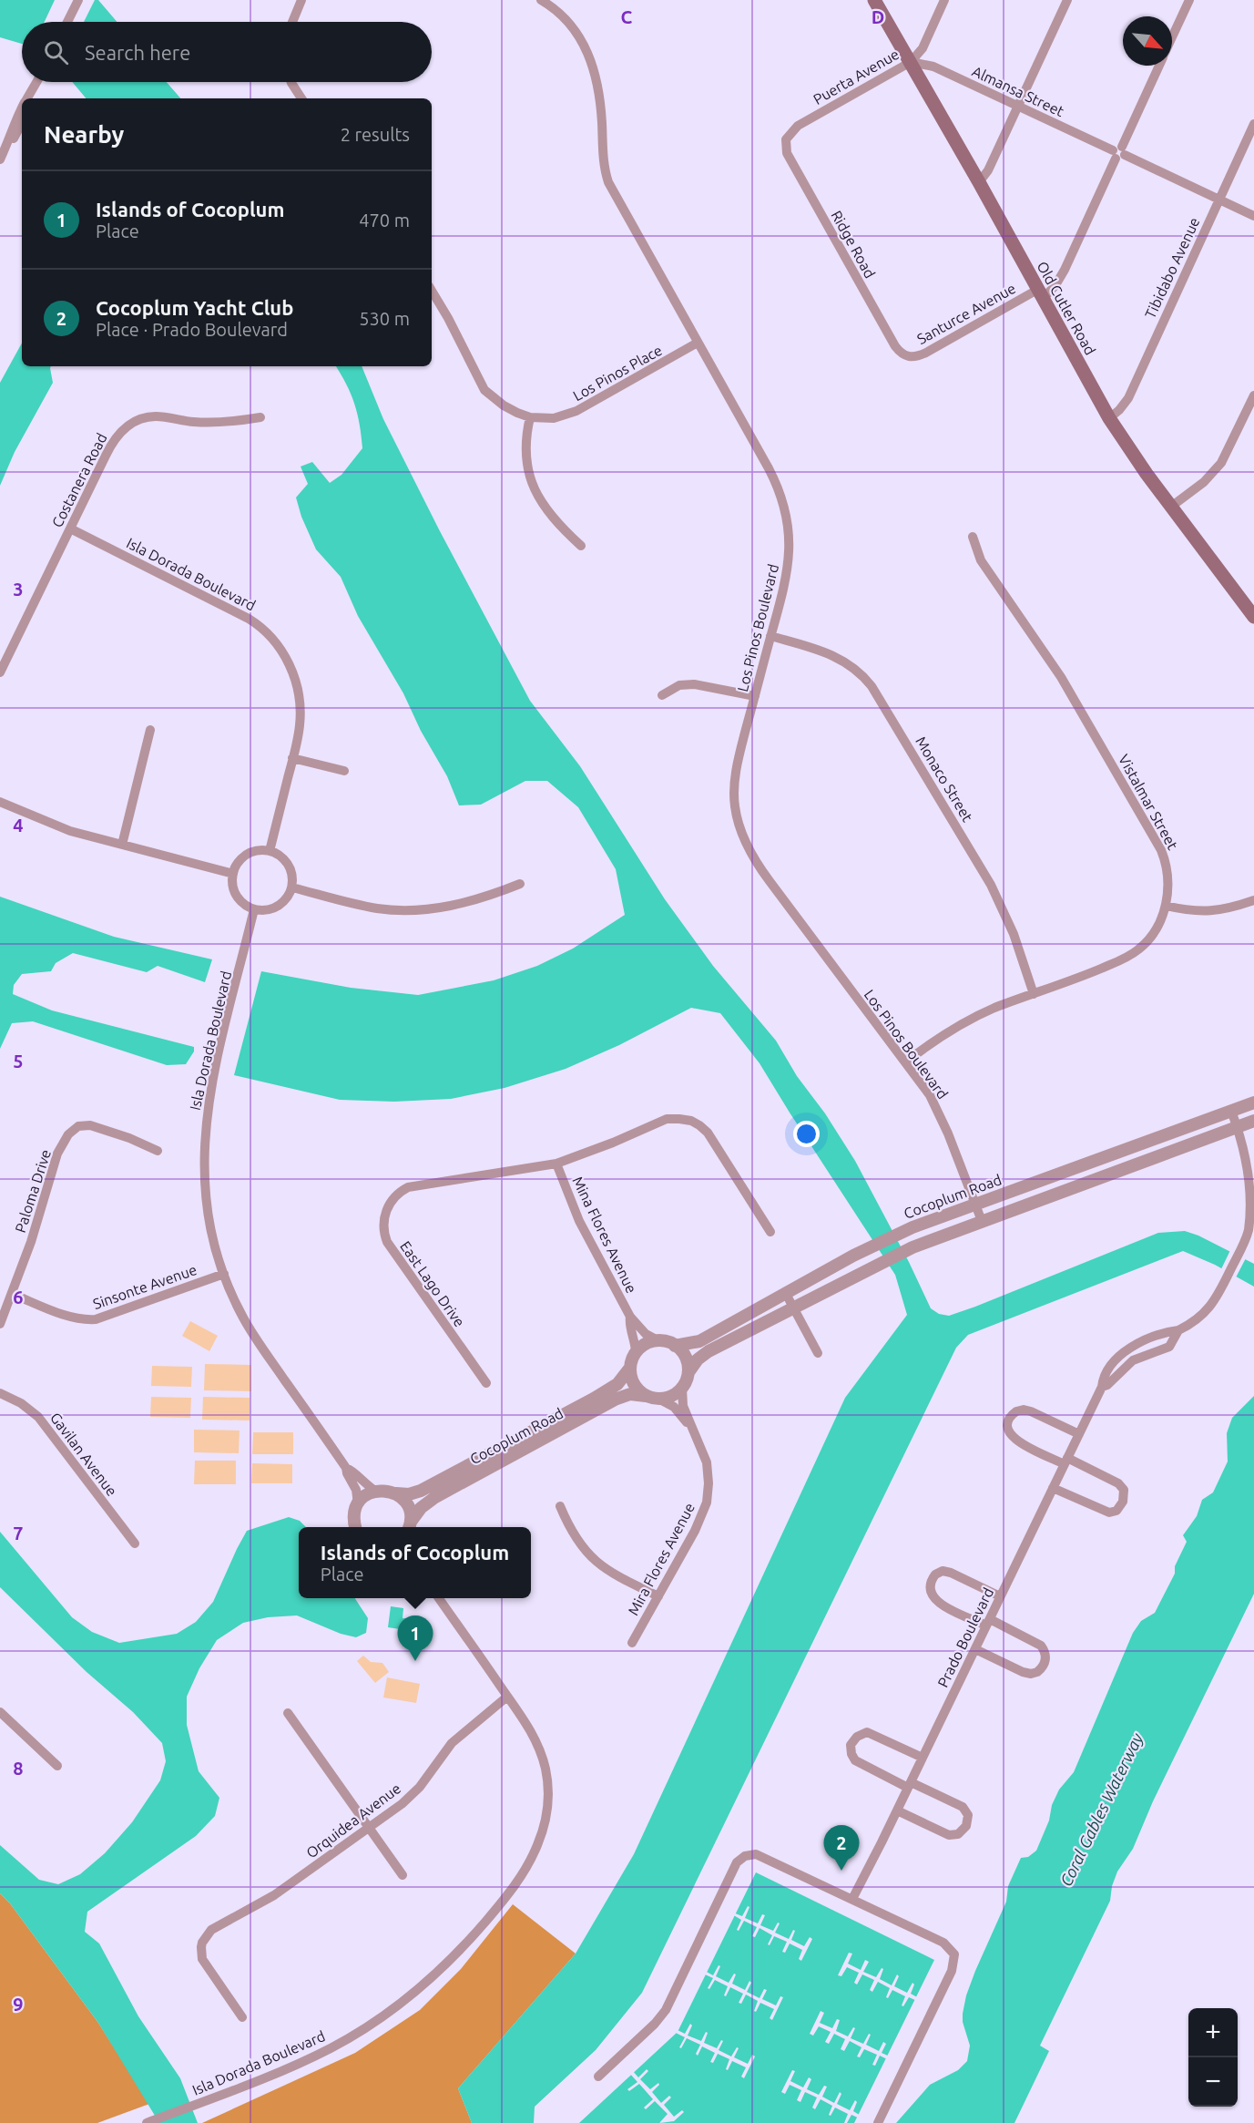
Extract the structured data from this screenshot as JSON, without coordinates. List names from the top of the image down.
{
  "streets": {
    "main road": ["Old Cutler Road"],
    "street": [
      "Puerta Avenue",
      "Almansa Street",
      "Ridge Road",
      "Tibidabo Avenue",
      "Santurce Avenue",
      "Los Pinos Place",
      "Costanera Road",
      "Isla Dorada Boulevard",
      "Los Pinos Boulevard",
      "Monaco Street",
      "Vistalmar Street",
      "Paloma Drive",
      "Cocoplum Road",
      "Mina Flores Avenue",
      "East Lago Drive",
      "Sinsonte Avenue",
      "Gavilan Avenue",
      "Mira Flores Avenue",
      "Prado Boulevard",
      "Orquidea Avenue"
    ]
  },
  "crossings": [
    ["Puerta Avenue", "Almansa Street"],
    ["Puerta Avenue", "Ridge Road"],
    ["Puerta Avenue", "Old Cutler Road"],
    ["Almansa Street", "Tibidabo Avenue"],
    ["Almansa Street", "Old Cutler Road"],
    ["Almansa Street", "Santurce Avenue"],
    ["Ridge Road", "Santurce Avenue"],
    ["Tibidabo Avenue", "Old Cutler Road"],
    ["Old Cutler Road", "Santurce Avenue"],
    ["Los Pinos Place", "Los Pinos Boulevard"],
    ["Costanera Road", "Isla Dorada Boulevard"],
    ["Isla Dorada Boulevard", "Cocoplum Road"],
    ["Isla Dorada Boulevard", "Sinsonte Avenue"],
    ["Isla Dorada Boulevard", "Orquidea Avenue"],
    ["Los Pinos Boulevard", "Monaco Street"],
    ["Los Pinos Boulevard", "Vistalmar Street"],
    ["Los Pinos Boulevard", "Cocoplum Road"],
    ["Monaco Street", "Vistalmar Street"],
    ["Paloma Drive", "Sinsonte Avenue"],
    ["Cocoplum Road", "Prado Boulevard"],
    ["Mina Flores Avenue", "East Lago Drive"]
  ],
  "water": ["Coral Gables Waterway"],
  "north": "bottom right",
  "page": {
    "search": "Search here",
    "heading": ["Nearby", "2 results"],
    "list": [
      {
        "mark": "1",
        "name": "Islands of Cocoplum",
        "note": "Place",
        "value": "470 m"
      },
      {
        "mark": "2",
        "name": "Cocoplum Yacht Club",
        "note": "Place · Prado Boulevard",
        "value": "530 m"
      }
    ],
    "popup": ["Islands of Cocoplum", "Place"],
    "pins": ["1", "2"],
    "map_buttons": ["+", "−"]
  },
  "grid": {
    "columns": ["C", "D"],
    "rows": [
      "3",
      "4",
      "5",
      "6",
      "7",
      "8",
      "9"
    ]
  }
}
